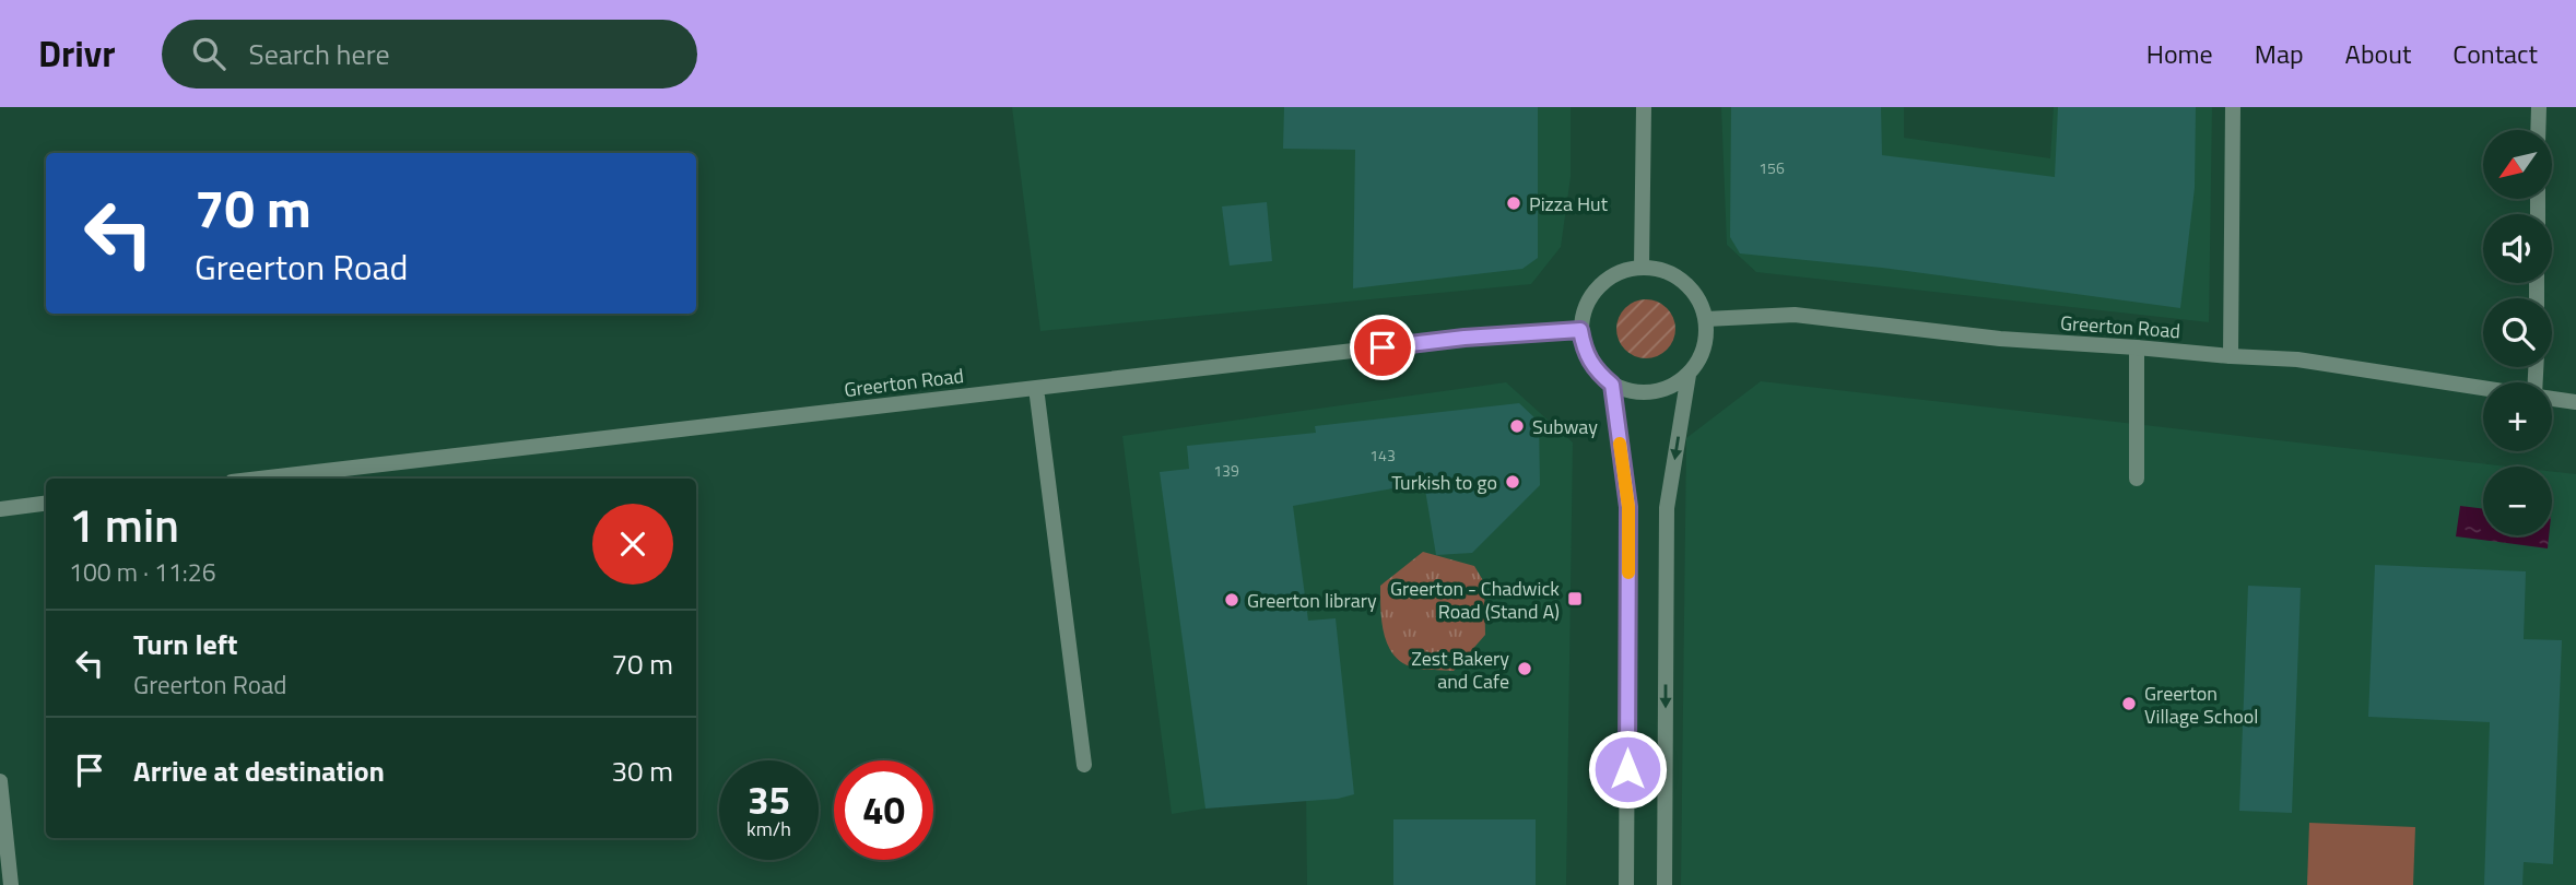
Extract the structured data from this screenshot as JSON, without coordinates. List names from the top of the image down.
{
  "streets": {
    "street": ["Greerton Road"]
  },
  "places": {
    "other": [
      "Pizza Hut",
      "Subway",
      "Turkish to go",
      "Greerton library",
      "Zest Bakery and Cafe",
      "Greerton Village School"
    ],
    "transit": ["Greerton - Chadwick Road (Stand A)"]
  },
  "house_numbers": ["156", "143", "139"],
  "north": "bottom left",
  "page": {
    "header": "Drivr",
    "search": "Search here",
    "nav": [
      "Home",
      "Map",
      "About",
      "Contact"
    ],
    "map_buttons": ["+", "−"],
    "turn": ["70 m", "Greerton Road"],
    "heading": ["1 min", "100 m · 11:26"],
    "list": [
      {
        "name": "Turn left",
        "note": "Greerton Road",
        "value": "70 m"
      },
      {
        "name": "Arrive at destination",
        "value": "30 m"
      }
    ],
    "speed": "35 km/h",
    "limit": "40"
  }
}
